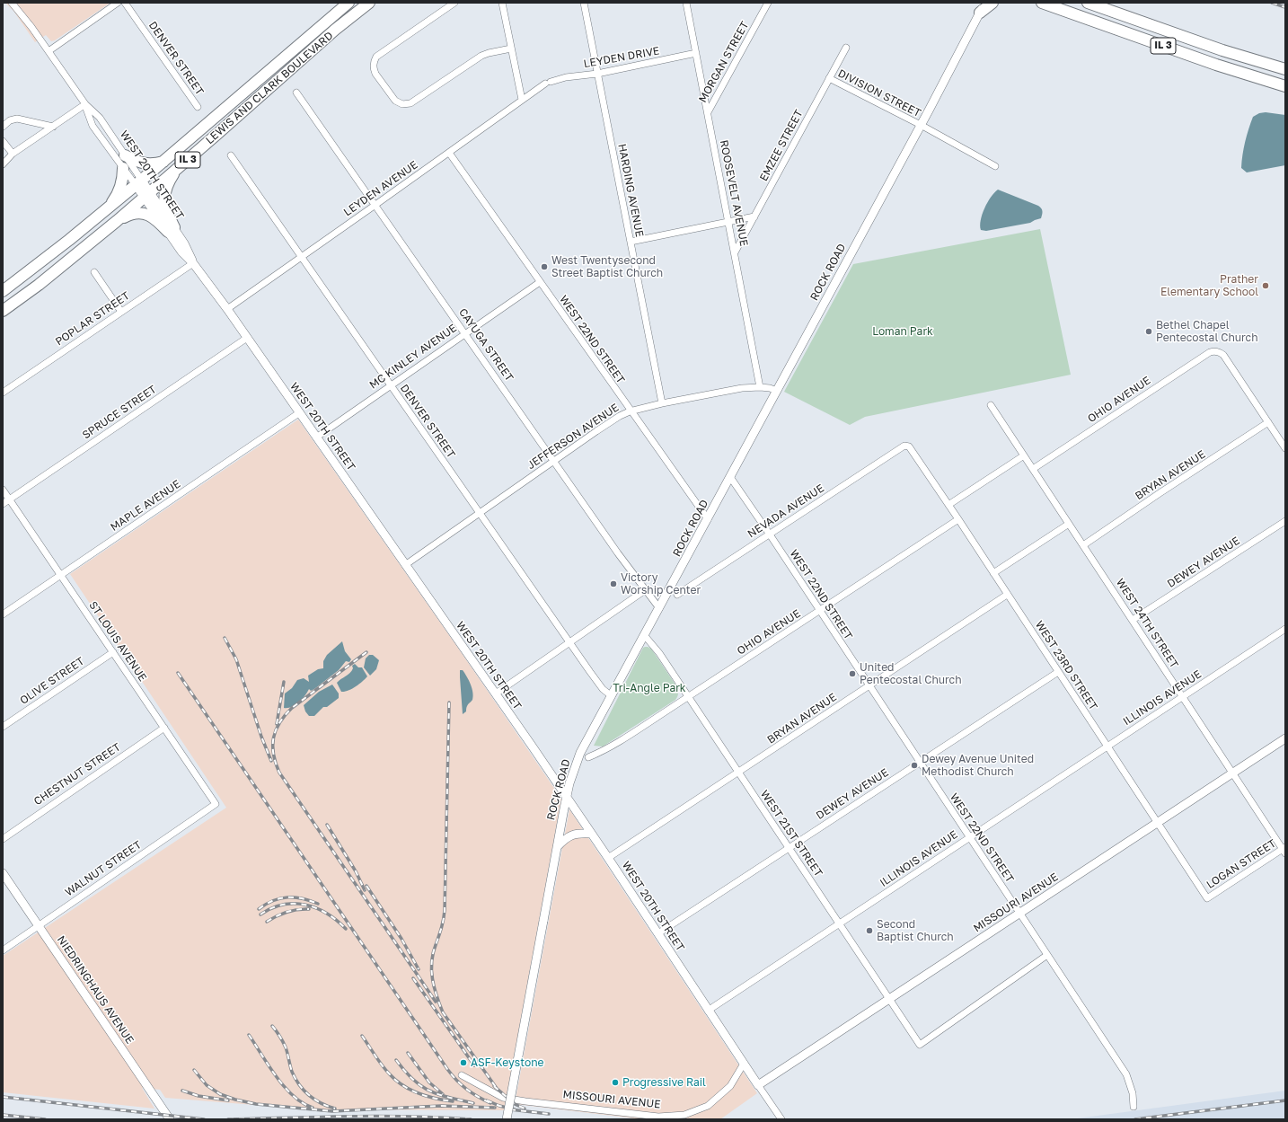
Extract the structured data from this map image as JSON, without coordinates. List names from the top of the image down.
{
  "streets": {
    "highway": ["IL 3", "LEWIS AND CLARK BOULEVARD"],
    "street": [
      "LEYDEN DRIVE",
      "DENVER STREET",
      "MORGAN STREET",
      "DIVISION STREET",
      "EMZEE STREET",
      "WEST 20TH STREET",
      "LEYDEN AVENUE",
      "HARDING AVENUE",
      "ROOSEVELT AVENUE",
      "ROCK ROAD",
      "POPLAR STREET",
      "WEST 22ND STREET",
      "CAYUGA STREET",
      "MC KINLEY AVENUE",
      "OHIO AVENUE",
      "SPRUCE STREET",
      "JEFFERSON AVENUE",
      "BRYAN AVENUE",
      "MAPLE AVENUE",
      "NEVADA AVENUE",
      "DEWEY AVENUE",
      "WEST 24TH STREET",
      "ST LOUIS AVENUE",
      "WEST 23RD STREET",
      "OLIVE STREET",
      "ILLINOIS AVENUE",
      "CHESTNUT STREET",
      "WEST 21ST STREET",
      "LOGAN STREET",
      "WALNUT STREET",
      "MISSOURI AVENUE",
      "NIEDRINGHAUS AVENUE"
    ]
  },
  "crossings": [
    ["LEYDEN DRIVE", "LEYDEN AVENUE"],
    ["LEYDEN DRIVE", "HARDING AVENUE"],
    ["LEYDEN DRIVE", "ROOSEVELT AVENUE"],
    ["DENVER STREET", "LEYDEN AVENUE"],
    ["DENVER STREET", "ROCK ROAD"],
    ["DENVER STREET", "MC KINLEY AVENUE"],
    ["DENVER STREET", "JEFFERSON AVENUE"],
    ["MORGAN STREET", "ROOSEVELT AVENUE"],
    ["LEWIS AND CLARK BOULEVARD", "WEST 20TH STREET"],
    ["DIVISION STREET", "EMZEE STREET"],
    ["DIVISION STREET", "ROCK ROAD"],
    ["EMZEE STREET", "ROOSEVELT AVENUE"],
    ["WEST 20TH STREET", "LEYDEN AVENUE"],
    ["WEST 20TH STREET", "ROCK ROAD"],
    ["WEST 20TH STREET", "POPLAR STREET"],
    ["WEST 20TH STREET", "MC KINLEY AVENUE"],
    ["WEST 20TH STREET", "SPRUCE STREET"],
    ["WEST 20TH STREET", "JEFFERSON AVENUE"],
    ["WEST 20TH STREET", "BRYAN AVENUE"],
    ["WEST 20TH STREET", "MAPLE AVENUE"],
    ["WEST 20TH STREET", "DEWEY AVENUE"],
    ["WEST 20TH STREET", "ILLINOIS AVENUE"],
    ["WEST 20TH STREET", "MISSOURI AVENUE"],
    ["LEYDEN AVENUE", "WEST 22ND STREET"],
    ["LEYDEN AVENUE", "CAYUGA STREET"],
    ["HARDING AVENUE", "JEFFERSON AVENUE"],
    ["ROOSEVELT AVENUE", "JEFFERSON AVENUE"],
    ["ROCK ROAD", "WEST 22ND STREET"],
    ["ROCK ROAD", "CAYUGA STREET"],
    ["ROCK ROAD", "JEFFERSON AVENUE"],
    ["ROCK ROAD", "WEST 21ST STREET"],
    ["WEST 22ND STREET", "MC KINLEY AVENUE"],
    ["WEST 22ND STREET", "OHIO AVENUE"],
    ["WEST 22ND STREET", "JEFFERSON AVENUE"],
    ["WEST 22ND STREET", "BRYAN AVENUE"],
    ["WEST 22ND STREET", "NEVADA AVENUE"],
    ["WEST 22ND STREET", "DEWEY AVENUE"],
    ["WEST 22ND STREET", "ILLINOIS AVENUE"],
    ["WEST 22ND STREET", "WEST 21ST STREET"],
    ["WEST 22ND STREET", "MISSOURI AVENUE"],
    ["CAYUGA STREET", "MC KINLEY AVENUE"],
    ["CAYUGA STREET", "JEFFERSON AVENUE"],
    ["OHIO AVENUE", "BRYAN AVENUE"],
    ["OHIO AVENUE", "WEST 24TH STREET"],
    ["OHIO AVENUE", "WEST 23RD STREET"],
    ["OHIO AVENUE", "WEST 21ST STREET"],
    ["SPRUCE STREET", "ST LOUIS AVENUE"],
    ["BRYAN AVENUE", "WEST 24TH STREET"],
    ["BRYAN AVENUE", "WEST 23RD STREET"],
    ["BRYAN AVENUE", "WEST 21ST STREET"],
    ["MAPLE AVENUE", "ST LOUIS AVENUE"],
    ["NEVADA AVENUE", "WEST 23RD STREET"],
    ["DEWEY AVENUE", "WEST 24TH STREET"],
    ["DEWEY AVENUE", "WEST 23RD STREET"],
    ["DEWEY AVENUE", "WEST 21ST STREET"],
    ["WEST 24TH STREET", "ILLINOIS AVENUE"],
    ["WEST 24TH STREET", "LOGAN STREET"],
    ["WEST 24TH STREET", "MISSOURI AVENUE"],
    ["ST LOUIS AVENUE", "OLIVE STREET"],
    ["ST LOUIS AVENUE", "CHESTNUT STREET"],
    ["ST LOUIS AVENUE", "WALNUT STREET"],
    ["WEST 23RD STREET", "ILLINOIS AVENUE"],
    ["WEST 23RD STREET", "LOGAN STREET"],
    ["WEST 23RD STREET", "MISSOURI AVENUE"],
    ["ILLINOIS AVENUE", "WEST 21ST STREET"],
    ["WEST 21ST STREET", "MISSOURI AVENUE"],
    ["WALNUT STREET", "NIEDRINGHAUS AVENUE"]
  ],
  "parks": ["Loman Park", "Tri-Angle Park"],
  "places": [
    "West Twentysecond Street Baptist Church",
    "Prather Elementary School",
    "Bethel Chapel Pentecostal Church",
    "Victory Worship Center",
    "United Pentecostal Church",
    "Dewey Avenue United Methodist Church",
    "Second Baptist Church",
    "ASF-Keystone",
    "Progressive Rail"
  ]
}
